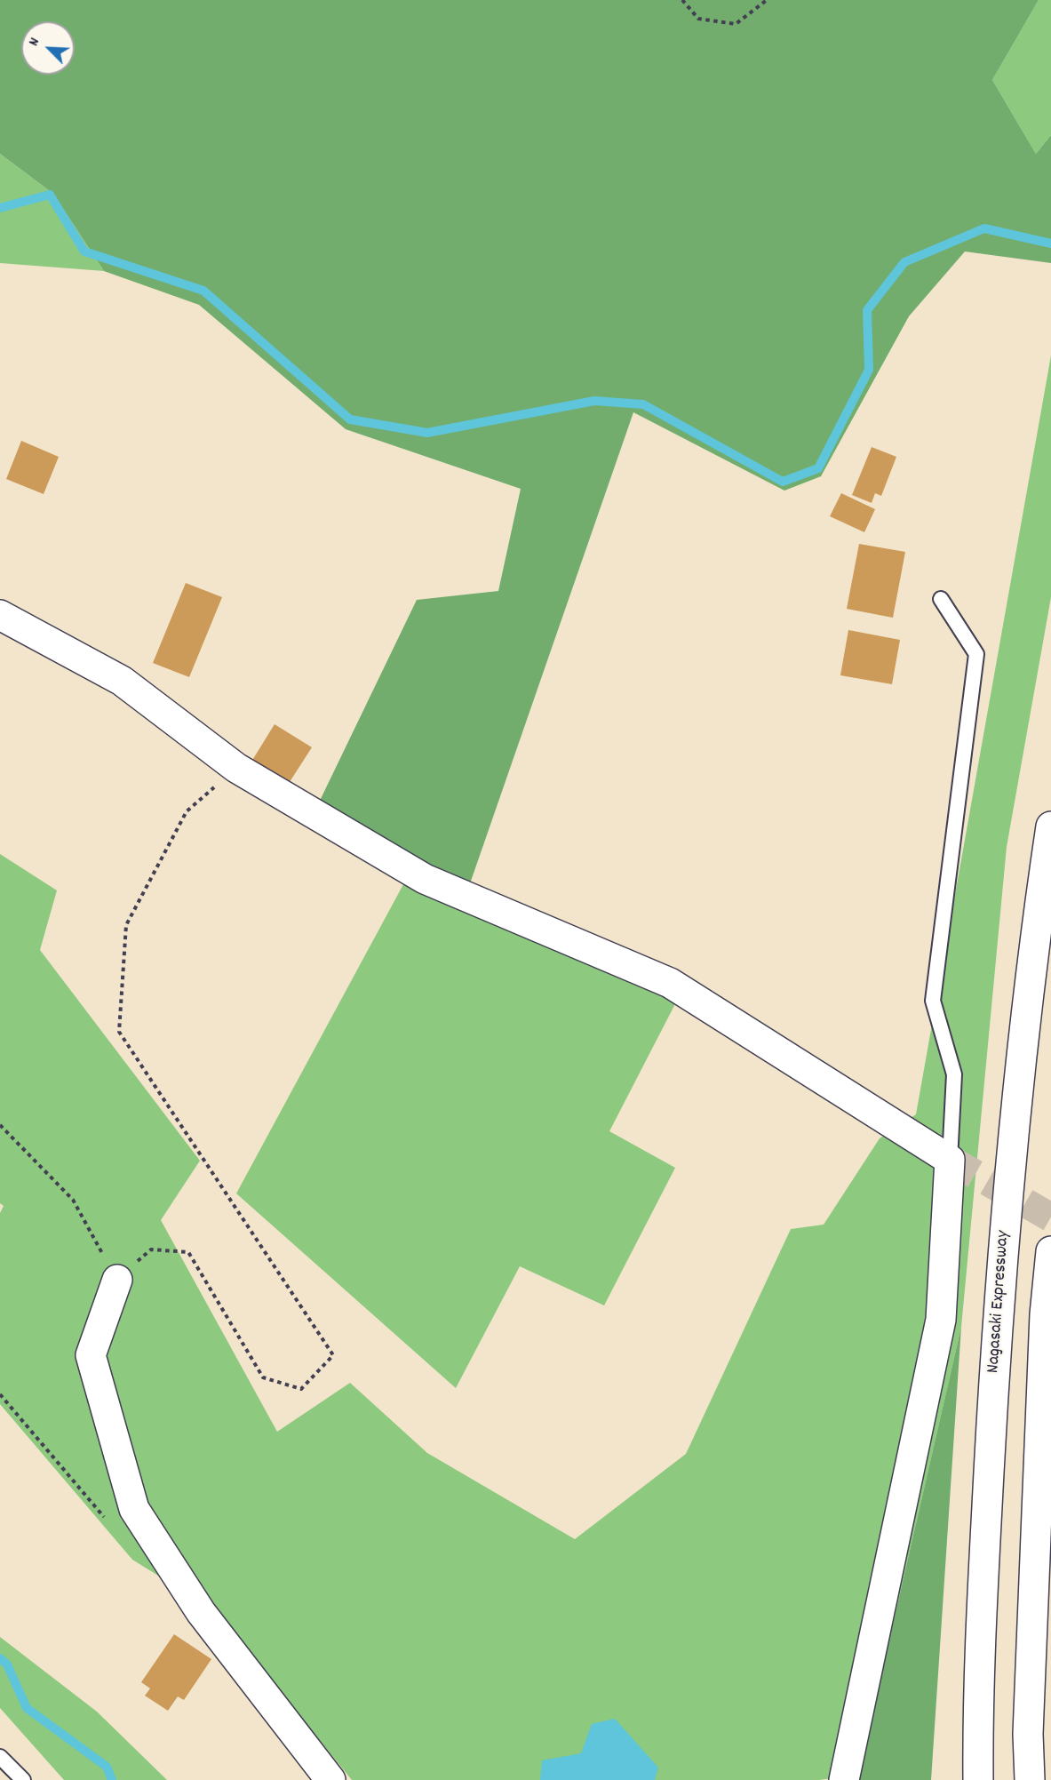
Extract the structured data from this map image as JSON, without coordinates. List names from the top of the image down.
{
  "streets": {
    "main road": ["Nagasaki Expressway"]
  },
  "north": "top left"
}
